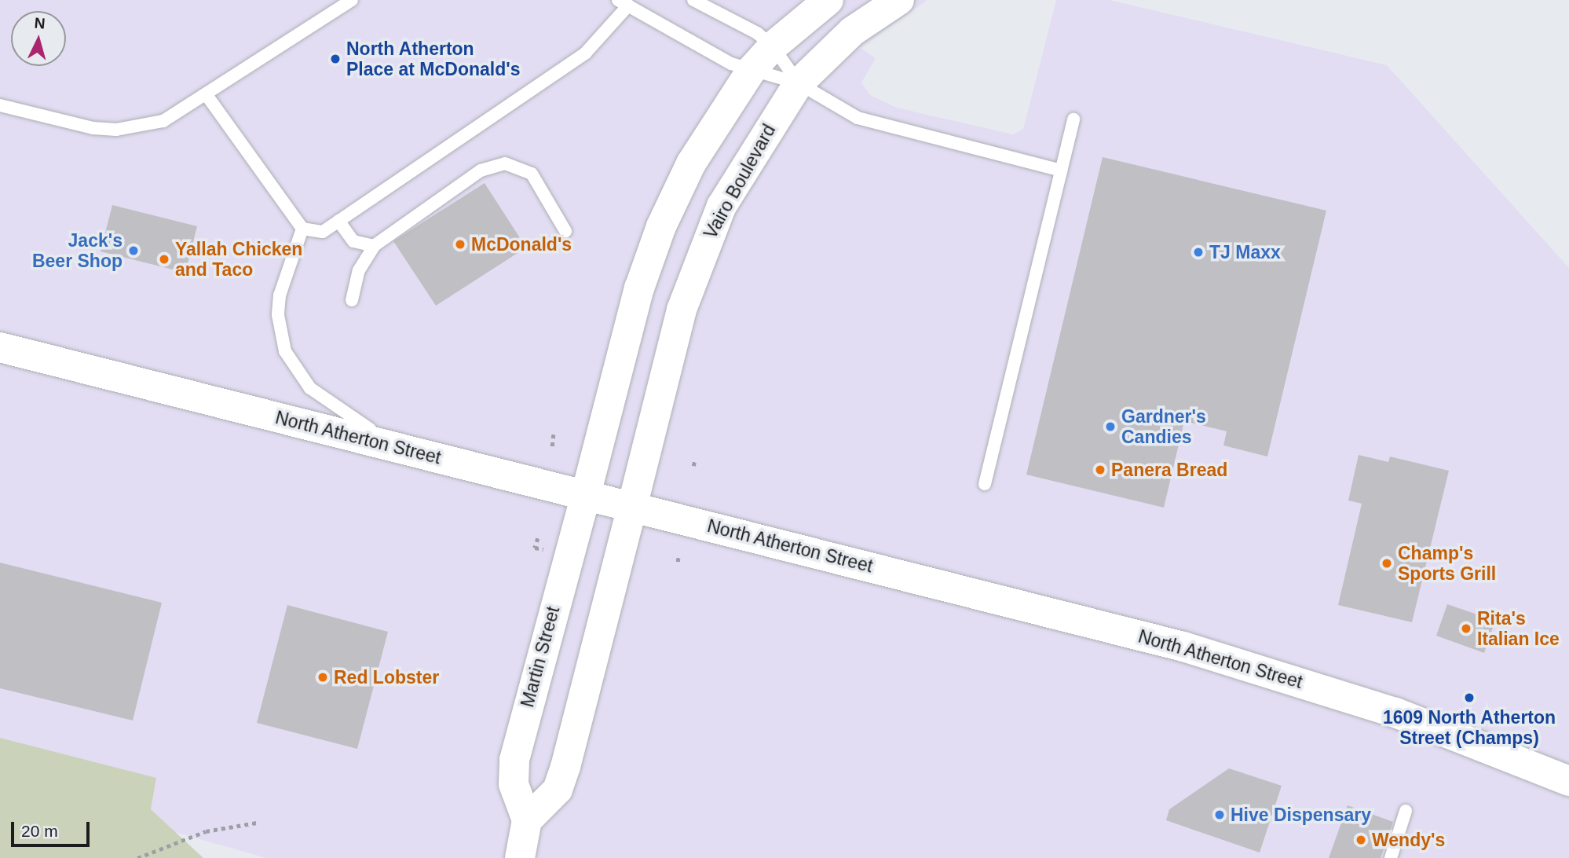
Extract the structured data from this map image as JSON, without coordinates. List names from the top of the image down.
{
  "streets": {
    "main road": ["Vairo Boulevard", "North Atherton Street", "Martin Street"]
  },
  "crossings": [
    ["Vairo Boulevard", "North Atherton Street"],
    ["North Atherton Street", "Martin Street"]
  ],
  "places": [
    "North Atherton Place at McDonald's",
    "McDonald's",
    "Jack's Beer Shop",
    "TJ Maxx",
    "Yallah Chicken and Taco",
    "Gardner's Candies",
    "Panera Bread",
    "Champ's Sports Grill",
    "Rita's Italian Ice",
    "Red Lobster",
    "1609 North Atherton Street (Champs)",
    "Hive Dispensary",
    "Wendy's"
  ],
  "scale_bar": "20 m",
  "north": "top"
}
